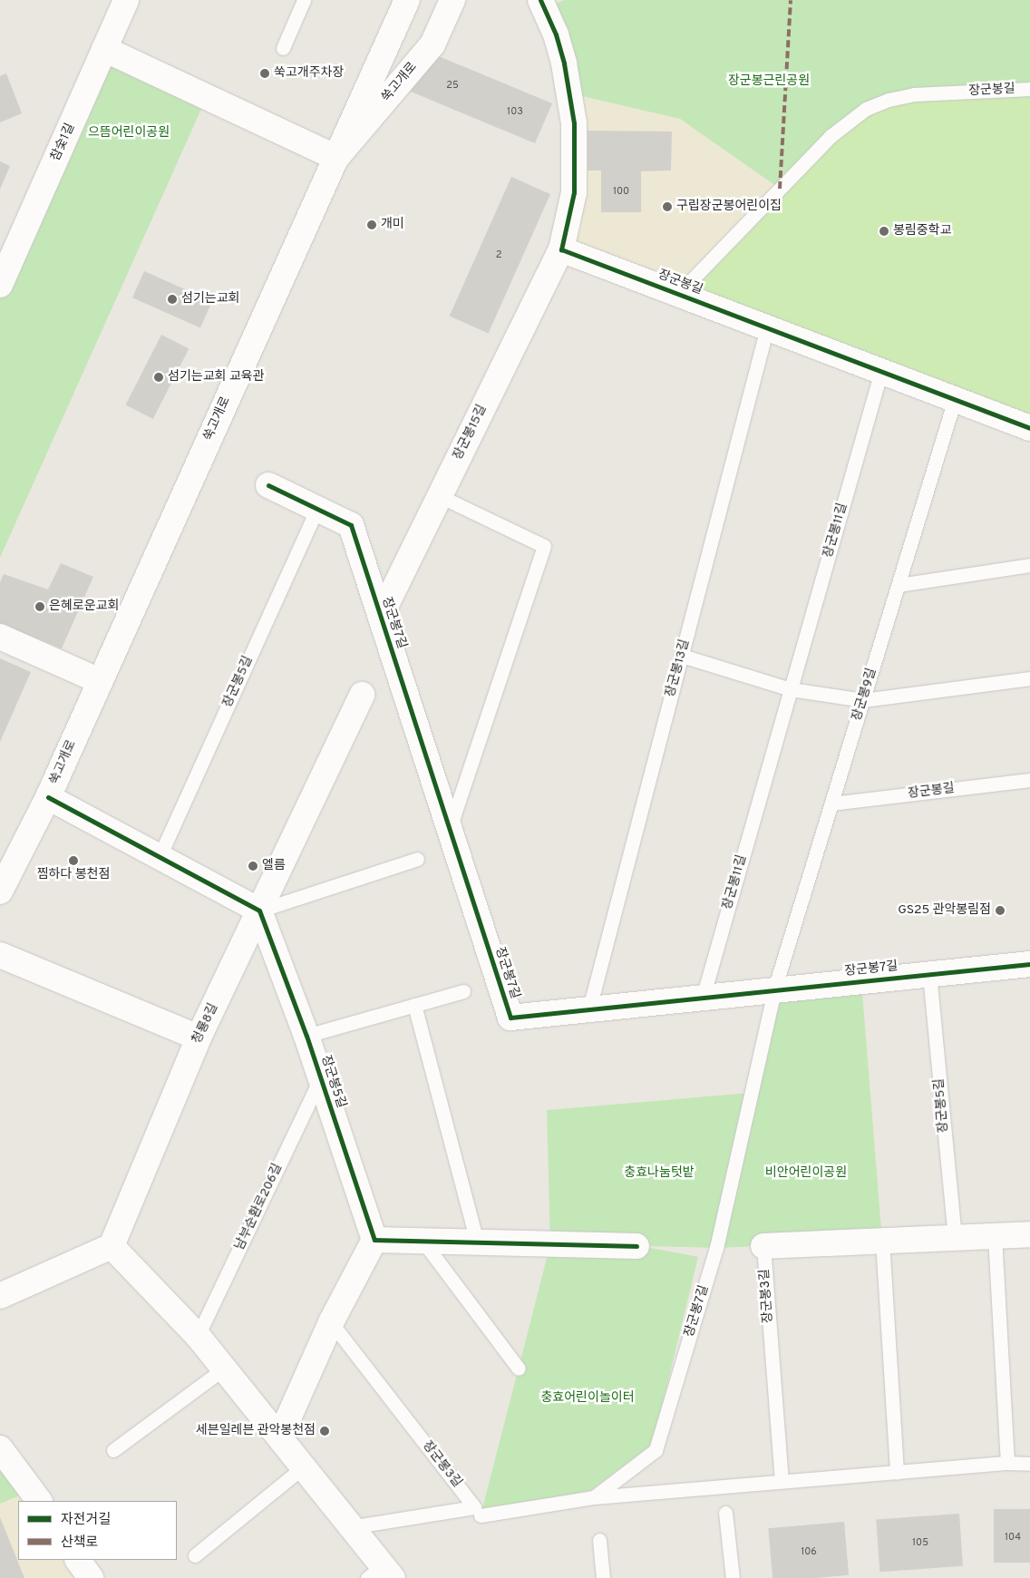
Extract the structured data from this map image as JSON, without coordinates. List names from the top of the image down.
{
  "streets": {
    "street": [
      "쑥고개로",
      "장군봉길",
      "참숯1길",
      "장군봉15길",
      "장군봉7길",
      "장군봉5길",
      "청룡8길"
    ],
    "lane": [
      "장군봉11길",
      "장군봉13길",
      "장군봉9길",
      "남부순환로206길",
      "장군봉3길"
    ]
  },
  "crossings": [
    ["장군봉길", "장군봉15길"],
    ["장군봉길", "장군봉11길"],
    ["장군봉길", "장군봉13길"],
    ["장군봉길", "장군봉9길"],
    ["장군봉15길", "장군봉7길"],
    ["장군봉11길", "장군봉7길"],
    ["장군봉7길", "장군봉13길"],
    ["장군봉7길", "장군봉5길"],
    ["장군봉7길", "장군봉9길"],
    ["장군봉5길", "청룡8길"],
    ["장군봉5길", "남부순환로206길"]
  ],
  "parks": [
    "장군봉근린공원",
    "으뜸어린이공원",
    "충효나눔텃밭",
    "비안어린이공원",
    "충효어린이놀이터"
  ],
  "places": [
    "쑥고개주차장",
    "구립장군봉어린이집",
    "개미",
    "봉림중학교",
    "섬기는교회",
    "섬기는교회 교육관",
    "은혜로운교회",
    "찜하다 봉천점",
    "엘름",
    "GS25 관악봉림점",
    "세븐일레븐 관악봉천점"
  ],
  "house_numbers": [
    "25",
    "103",
    "100",
    "2",
    "104",
    "105",
    "106"
  ],
  "legend": ["자전거길", "산책로"]
}
